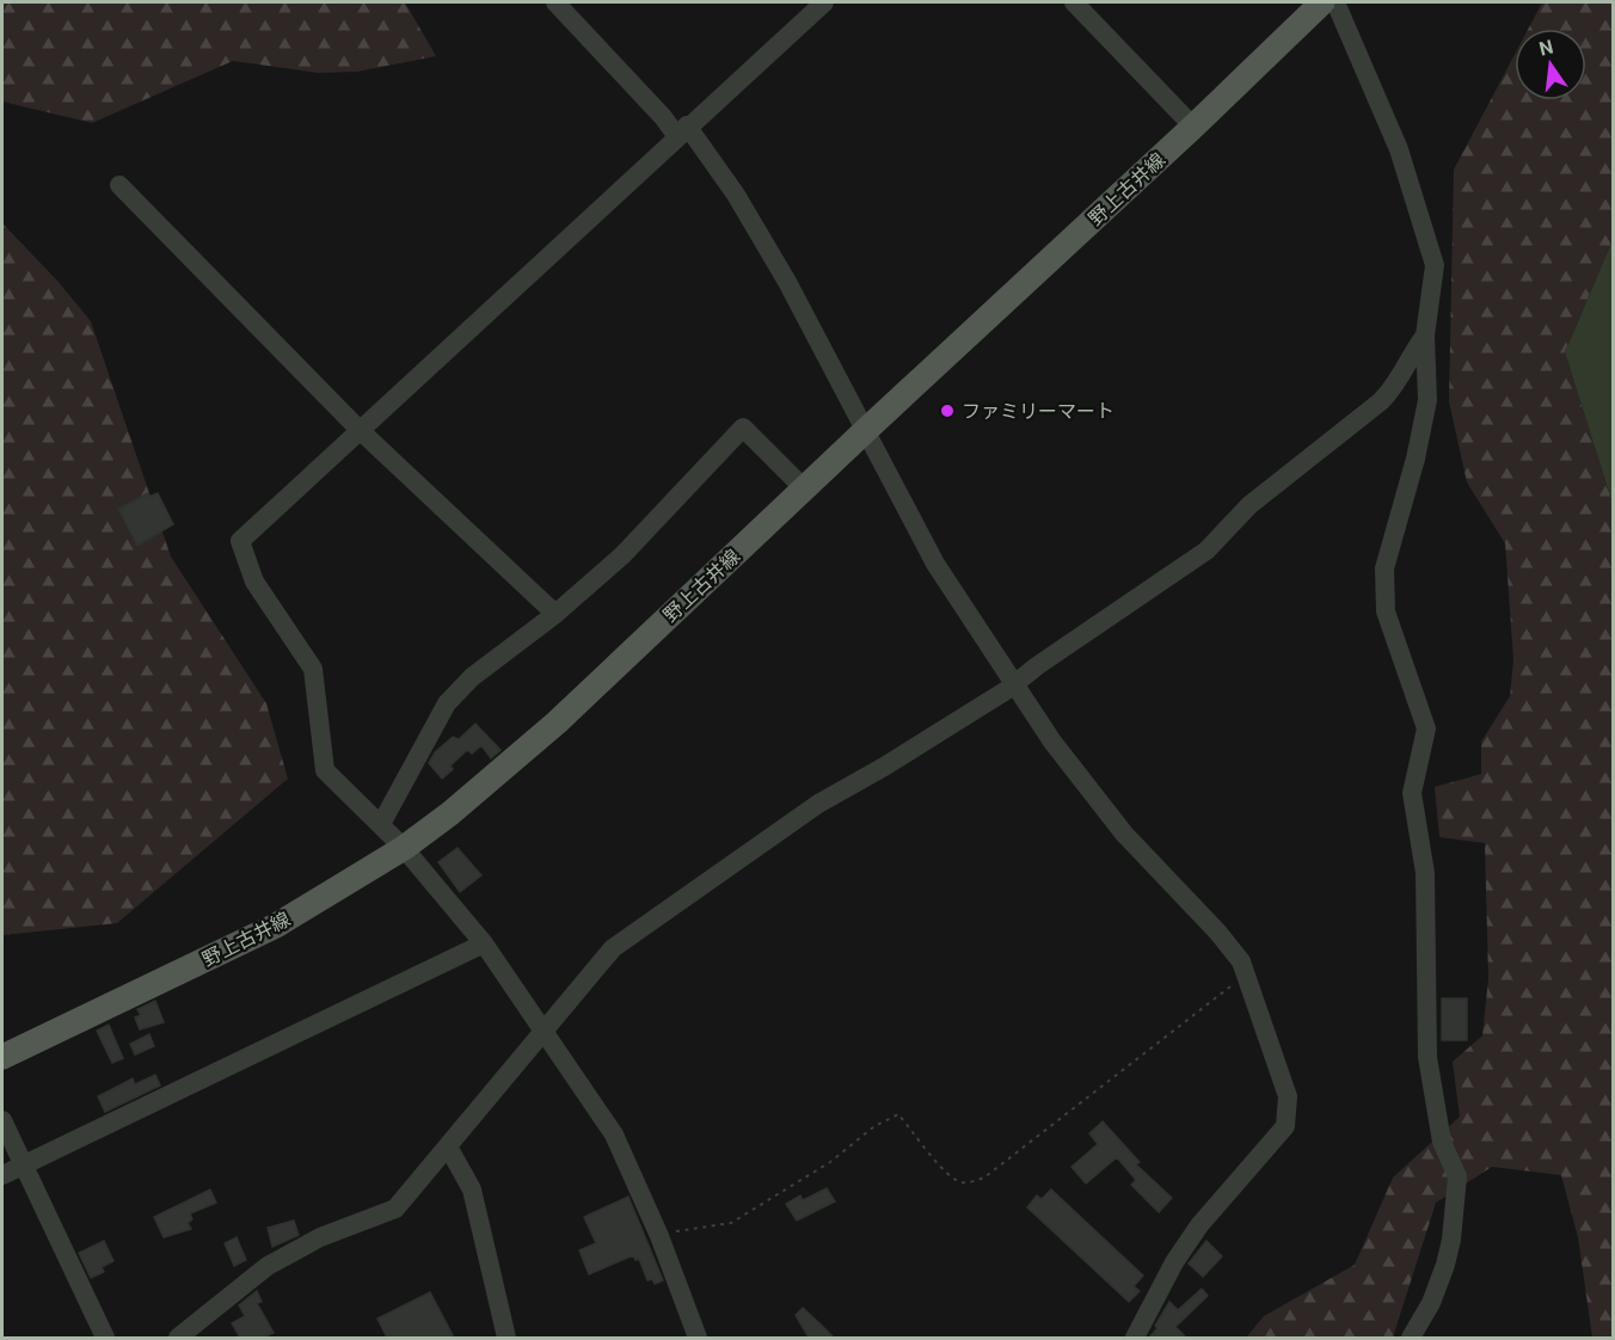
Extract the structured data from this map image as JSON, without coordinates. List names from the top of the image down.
{
  "streets": {
    "main road": ["野上古井線"]
  },
  "places": ["ファミリーマート"],
  "north": "top"
}
